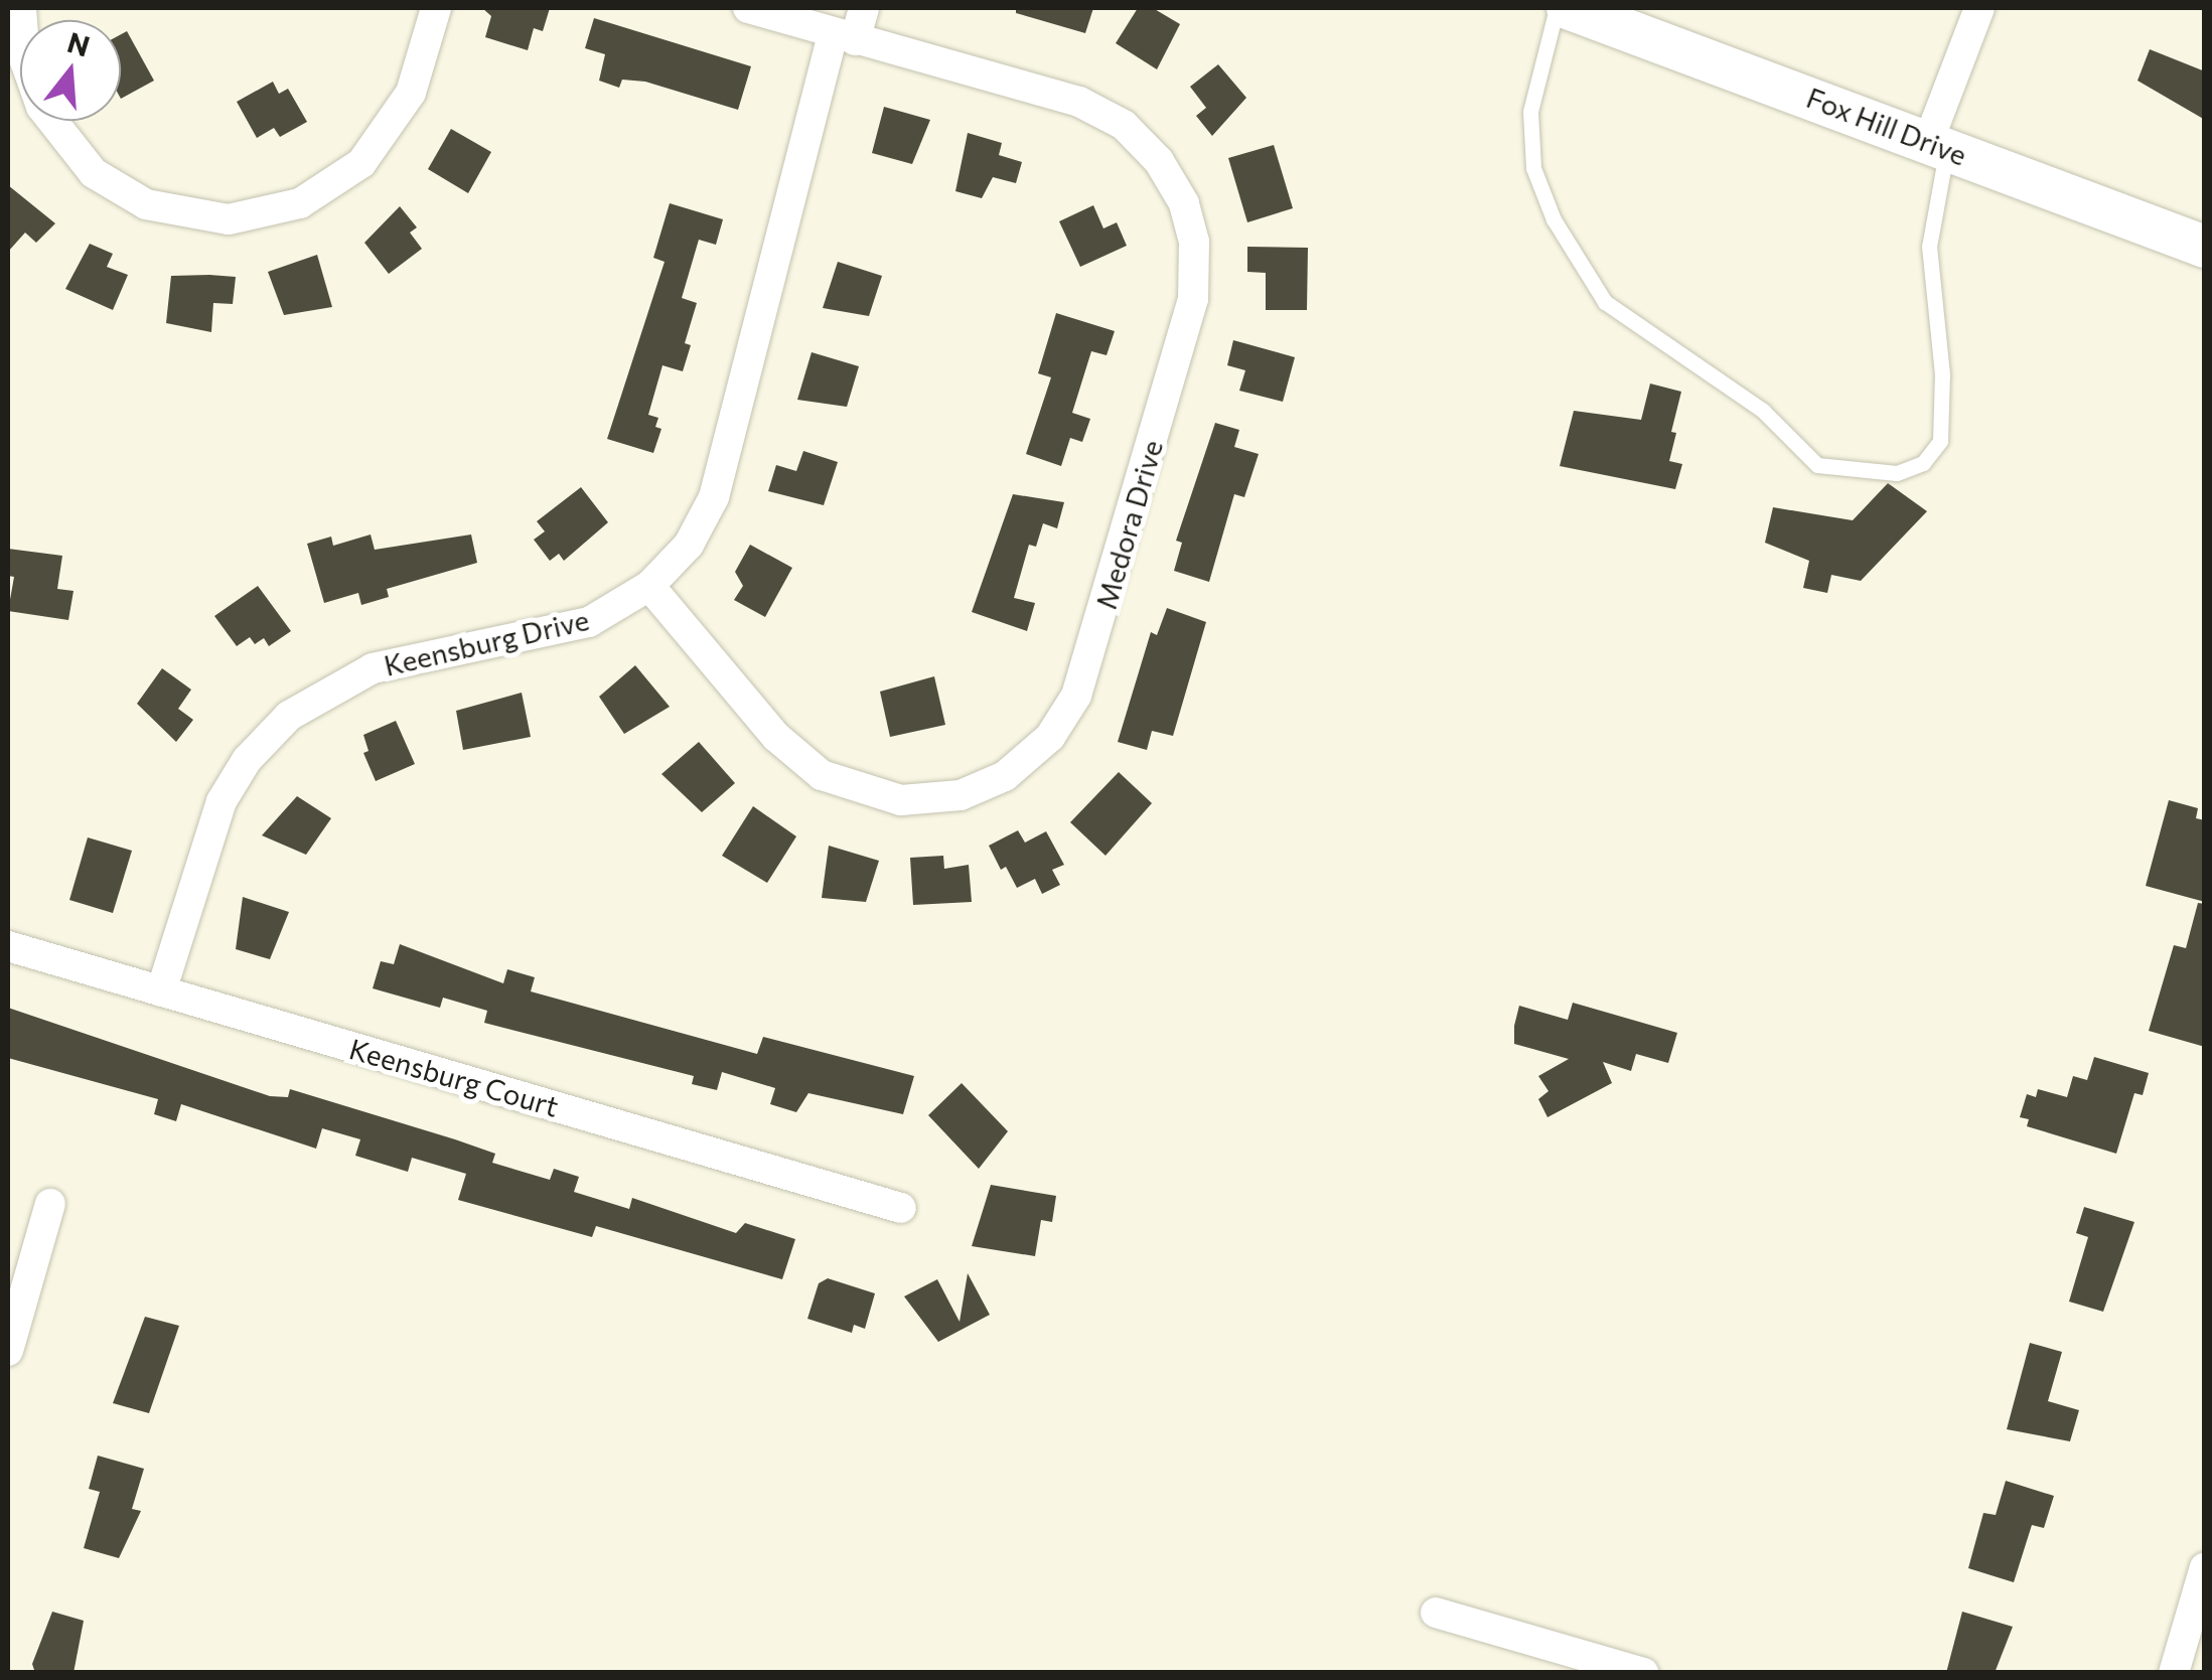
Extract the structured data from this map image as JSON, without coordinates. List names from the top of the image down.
{
  "streets": {
    "street": [
      "Fox Hill Drive",
      "Medora Drive",
      "Keensburg Drive",
      "Keensburg Court"
    ]
  },
  "crossings": [
    ["Medora Drive", "Keensburg Drive"],
    ["Keensburg Drive", "Keensburg Court"]
  ],
  "north": "top"
}
